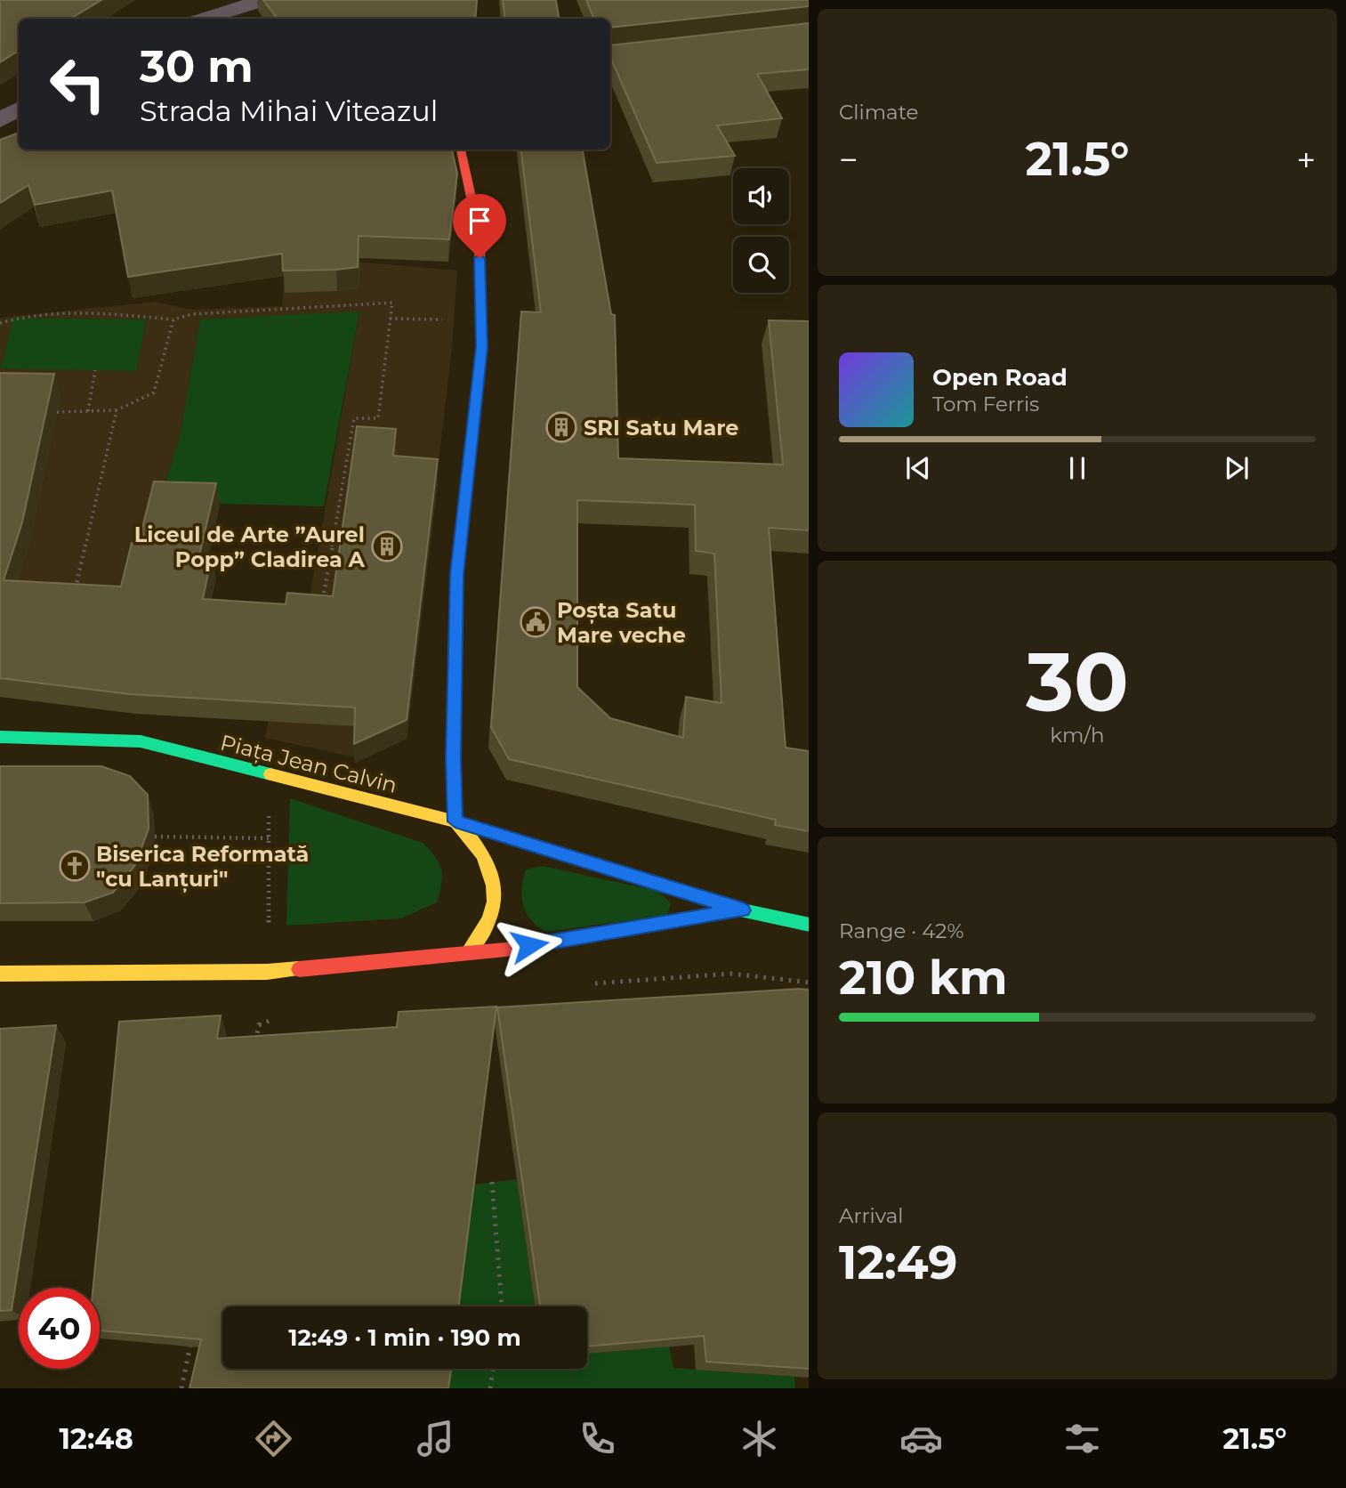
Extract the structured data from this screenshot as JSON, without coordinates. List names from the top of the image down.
{
  "streets": {
    "street": ["Piața Jean Calvin"]
  },
  "places": {
    "building": ["SRI Satu Mare", "Liceul de Arte ”Aurel Popp” Cladirea A"],
    "public building": ["Poșta Satu Mare veche"],
    "church": ["Biserica Reformată \"cu Lanțuri\""]
  },
  "page": {
    "tile": [
      "Climate",
      ["30", "km/h"],
      ["Range · 42%", "210 km"],
      ["Arrival", "12:49"]
    ],
    "turn": ["30 m", "Strada Mihai Viteazul"],
    "heat": ["−", "21.5°", "+"],
    "song": ["Open Road", "Tom Ferris"],
    "limit": "40",
    "trip": "12:49 · 1 min · 190 m",
    "tabs": ["12:48", "21.5°"]
  }
}
